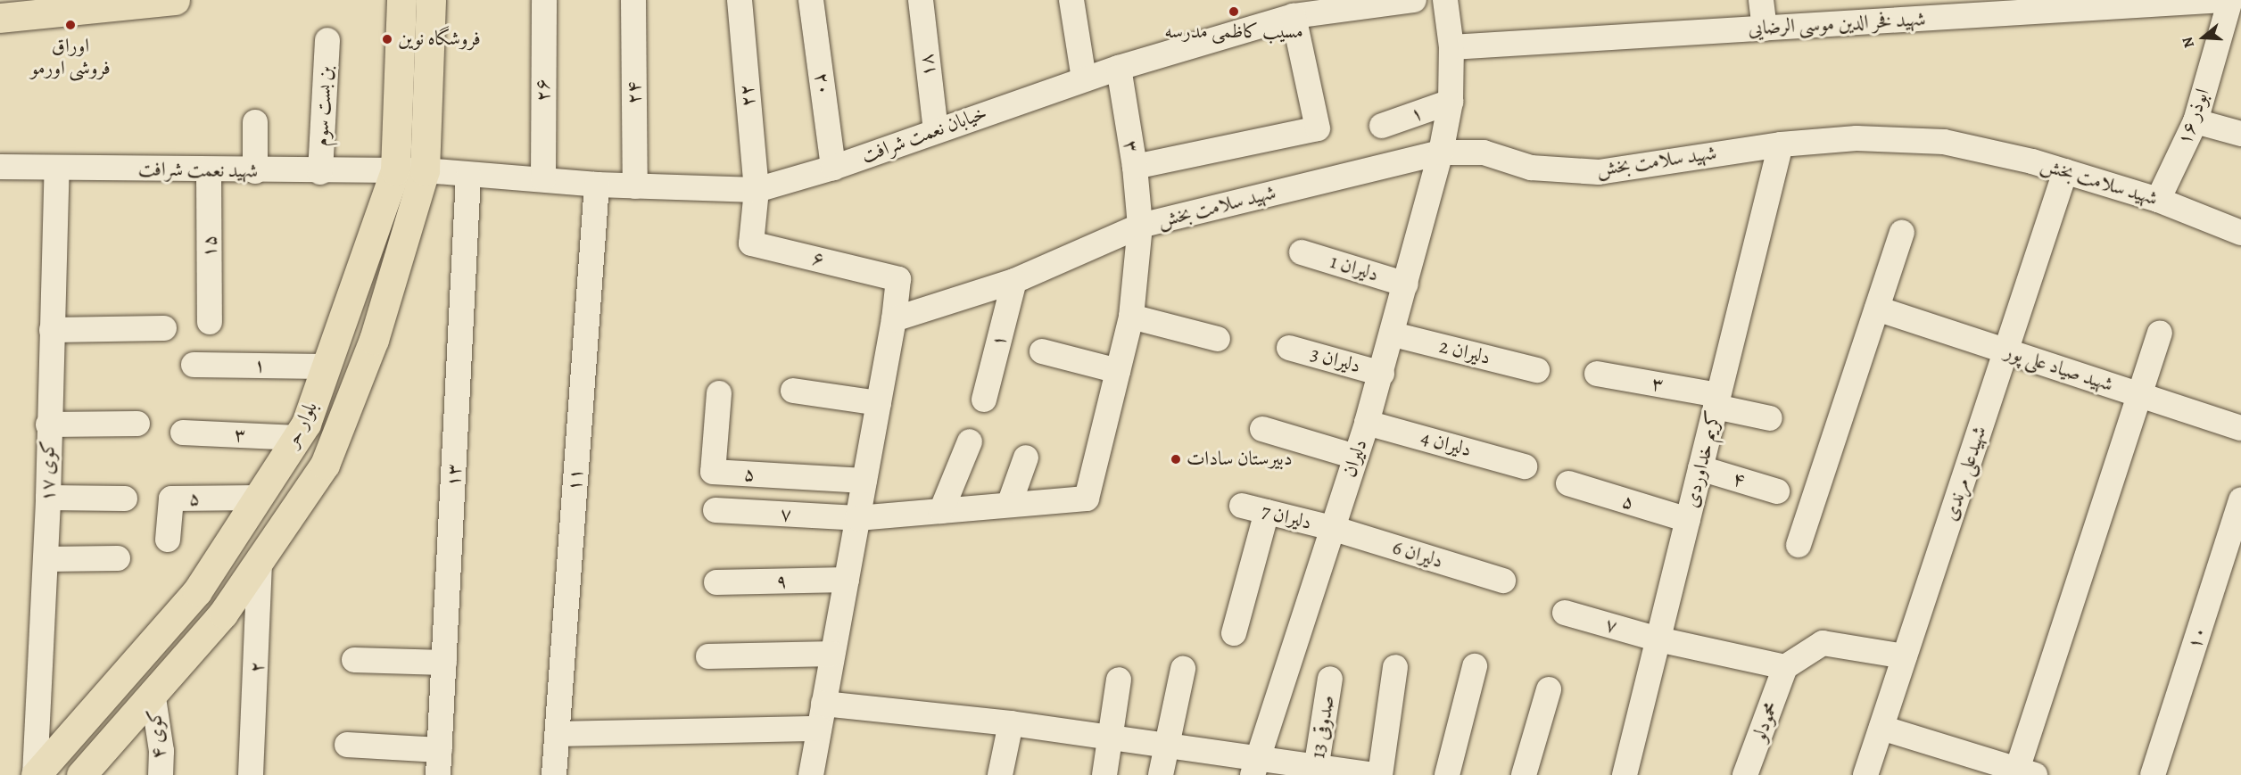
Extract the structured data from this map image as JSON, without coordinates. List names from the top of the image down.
{
  "streets": {
    "main road": ["بلوار حر"],
    "street": [
      "شهید فخر الدین موسی الرضایی",
      "۱۸",
      "۲۰",
      "۲۶",
      "۲۴",
      "۲۲",
      "بن بست سوم",
      "۱",
      "۱۶ ابوذر",
      "خیابان نعمت شرافت",
      "۳",
      "شهید سلامت بخش",
      "شهید نعمت شرافت",
      "۱۵",
      "۶",
      "دلیران 1",
      "دلیران 2",
      "دلیران 3",
      "شهید صیاد علی پور",
      "دلیران 4",
      "دلیران",
      "کریم خداوردی",
      "کوی ۱۷",
      "شهیدعلی مرندی",
      "۵",
      "۱۳",
      "۱۱",
      "۴",
      "۷",
      "دلیران 7",
      "دلیران 6",
      "۹",
      "۱۰",
      "۲",
      "محمودلو",
      "صدوقی 13",
      "کوی ۴"
    ]
  },
  "crossings": [
    ["شهید فخر الدین موسی الرضایی", "دلیران"],
    ["۱۸", "خیابان نعمت شرافت"],
    ["۲۰", "خیابان نعمت شرافت"],
    ["۲۶", "خیابان نعمت شرافت"],
    ["۲۴", "خیابان نعمت شرافت"],
    ["۲۲", "خیابان نعمت شرافت"],
    ["۲۲", "۶"],
    ["بن بست سوم", "شهید نعمت شرافت"],
    ["۱", "شهید سلامت بخش"],
    ["۱", "بلوار حر"],
    ["۱", "دلیران"],
    ["۱۶ ابوذر", "شهید سلامت بخش"],
    ["خیابان نعمت شرافت", "۳"],
    ["خیابان نعمت شرافت", "شهید نعمت شرافت"],
    ["خیابان نعمت شرافت", "۶"],
    ["خیابان نعمت شرافت", "بلوار حر"],
    ["خیابان نعمت شرافت", "۱۳"],
    ["خیابان نعمت شرافت", "۱۱"],
    ["۳", "شهید سلامت بخش"],
    ["۳", "بلوار حر"],
    ["۳", "کریم خداوردی"],
    ["۳", "۷"],
    ["شهید سلامت بخش", "۶"],
    ["شهید سلامت بخش", "دلیران"],
    ["شهید سلامت بخش", "کریم خداوردی"],
    ["شهید سلامت بخش", "شهیدعلی مرندی"],
    ["شهید نعمت شرافت", "۱۵"],
    ["شهید نعمت شرافت", "بلوار حر"],
    ["شهید نعمت شرافت", "کوی ۱۷"],
    ["دلیران 1", "دلیران"],
    ["دلیران 2", "دلیران"],
    ["دلیران 3", "دلیران"],
    ["شهید صیاد علی پور", "شهیدعلی مرندی"],
    ["بلوار حر", "کوی ۱۷"],
    ["بلوار حر", "۵"],
    ["بلوار حر", "۲"],
    ["بلوار حر", "کوی ۴"],
    ["دلیران 4", "دلیران"],
    ["دلیران", "دلیران 7"],
    ["دلیران", "دلیران 6"],
    ["کریم خداوردی", "۵"],
    ["کریم خداوردی", "۴"],
    ["کریم خداوردی", "۷"],
    ["۷", "محمودلو"],
    ["دلیران 7", "دلیران 6"]
  ],
  "places": [
    "مسیب کاظمی مدرسه",
    "اوراق فروشی اورمو",
    "فروشگاه نوین",
    "دبیرستان سادات"
  ],
  "north": "left"
}
